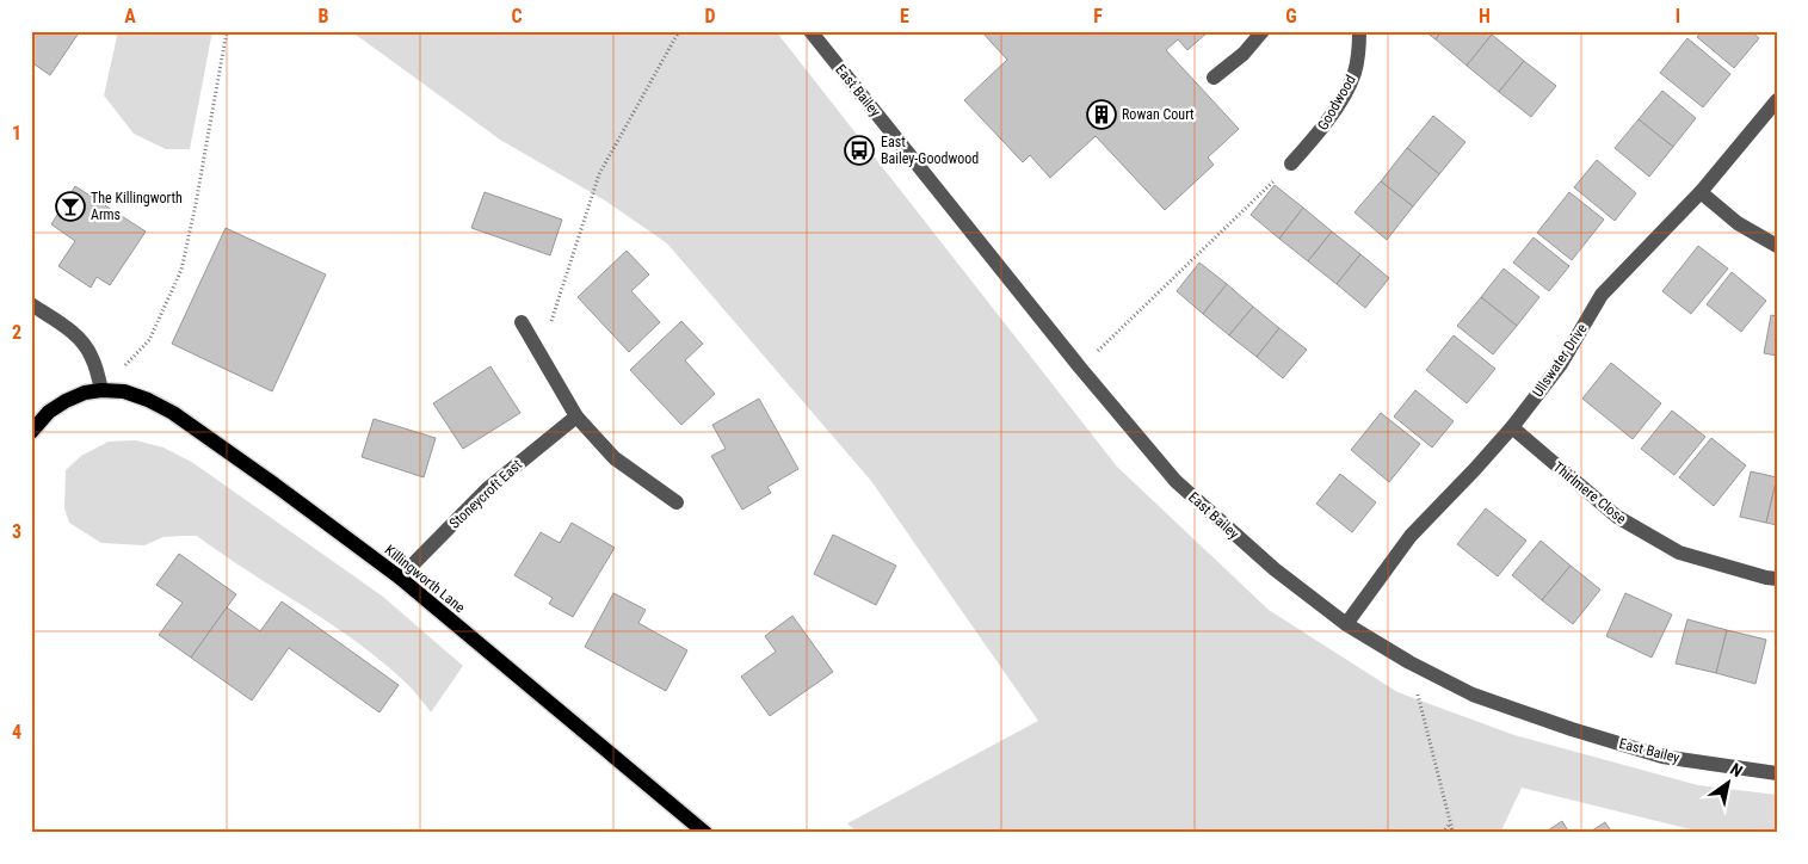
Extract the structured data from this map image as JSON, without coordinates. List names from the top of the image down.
{
  "streets": {
    "main road": ["Killingworth Lane"],
    "street": [
      "East Bailey",
      "Goodwood",
      "Ullswater Drive",
      "Thirlmere Close",
      "Stoneycroft East"
    ]
  },
  "crossings": [
    ["East Bailey", "Ullswater Drive"],
    ["Ullswater Drive", "Thirlmere Close"],
    ["Stoneycroft East", "Killingworth Lane"]
  ],
  "places": {
    "building": ["Rowan Court"],
    "bus stop": ["East Bailey-Goodwood"],
    "bar": ["The Killingworth Arms"]
  },
  "north": "top right",
  "grid": {
    "columns": [
      "A",
      "B",
      "C",
      "D",
      "E",
      "F",
      "G",
      "H",
      "I"
    ],
    "rows": [
      "1",
      "2",
      "3",
      "4"
    ]
  }
}
